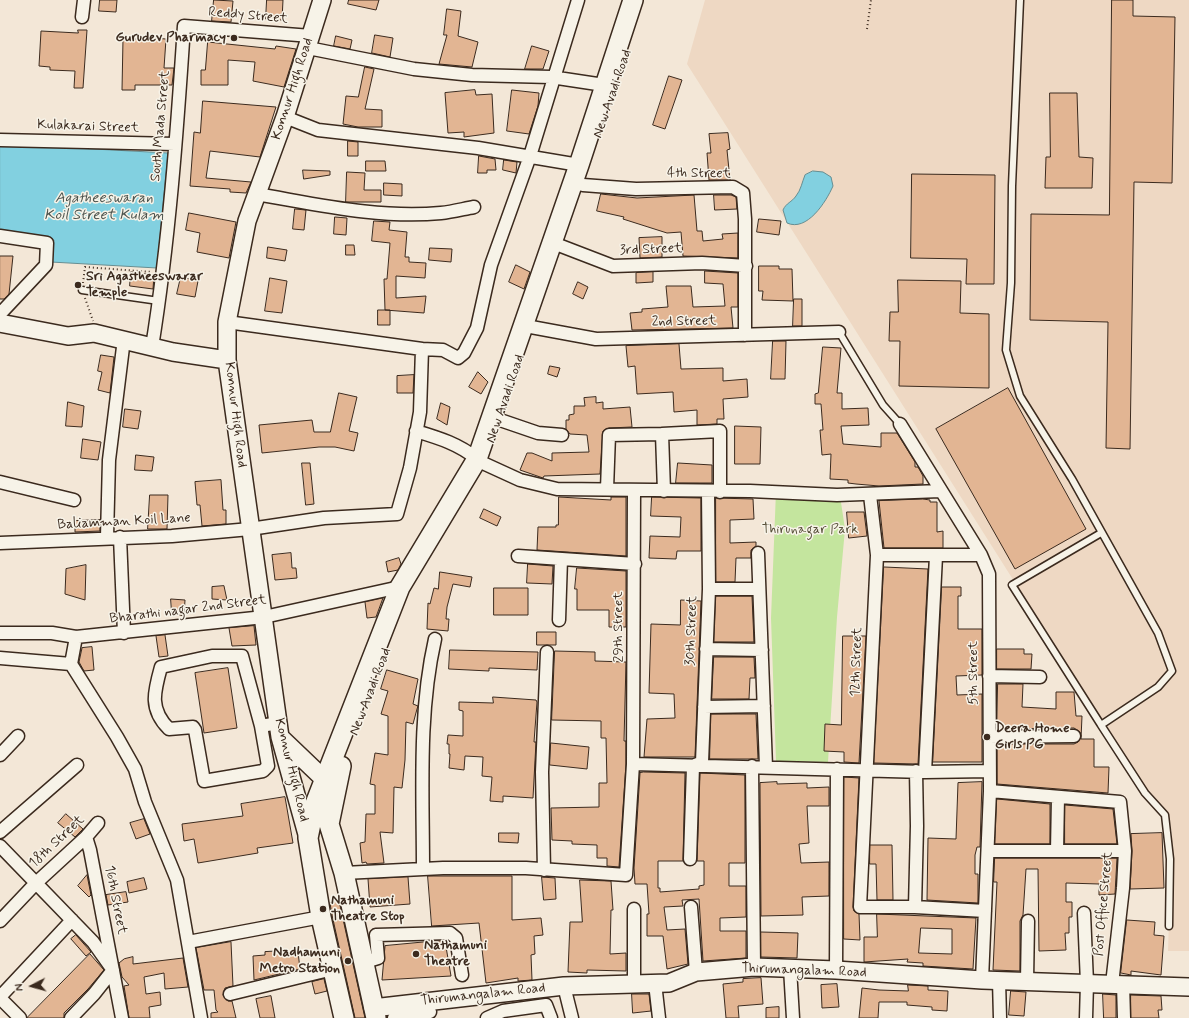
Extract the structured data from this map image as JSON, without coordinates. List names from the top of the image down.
{
  "streets": {
    "main road": ["New Avadi Road"],
    "street": [
      "Reddy Street",
      "Konnur High Road",
      "South Mada Street",
      "Kulakarai Street",
      "4th Street",
      "3rd Street",
      "2nd Street",
      "Baliamman Koil Lane",
      "Bharathi nagar 2nd Street",
      "29th Street",
      "30th Street",
      "12th Street",
      "5th Street",
      "18th Street",
      "16th Street",
      "Post Office Street",
      "Thirumangalam Road"
    ]
  },
  "crossings": [
    ["Reddy Street", "Konnur High Road"],
    ["Reddy Street", "New Avadi Road"],
    ["Reddy Street", "South Mada Street"],
    ["Konnur High Road", "New Avadi Road"],
    ["Konnur High Road", "Baliamman Koil Lane"],
    ["Konnur High Road", "Bharathi nagar 2nd Street"],
    ["New Avadi Road", "4th Street"],
    ["New Avadi Road", "3rd Street"],
    ["New Avadi Road", "2nd Street"],
    ["New Avadi Road", "Bharathi nagar 2nd Street"],
    ["New Avadi Road", "Thirumangalam Road"],
    ["South Mada Street", "Kulakarai Street"],
    ["4th Street", "3rd Street"],
    ["4th Street", "2nd Street"],
    ["5th Street", "Thirumangalam Road"],
    ["18th Street", "16th Street"],
    ["Post Office Street", "Thirumangalam Road"]
  ],
  "water": ["Agatheeswaran Koil Street Kulam"],
  "parks": ["Thirunagar Park"],
  "places": [
    "Gurudev Pharmacy",
    "Sri Agastheeswarar Temple",
    "Deera Home Girls PG",
    "Nathamuni Theatre Stop",
    "Nathamuni Theatre",
    "Nadhamuni Metro Station"
  ],
  "north": "left"
}
